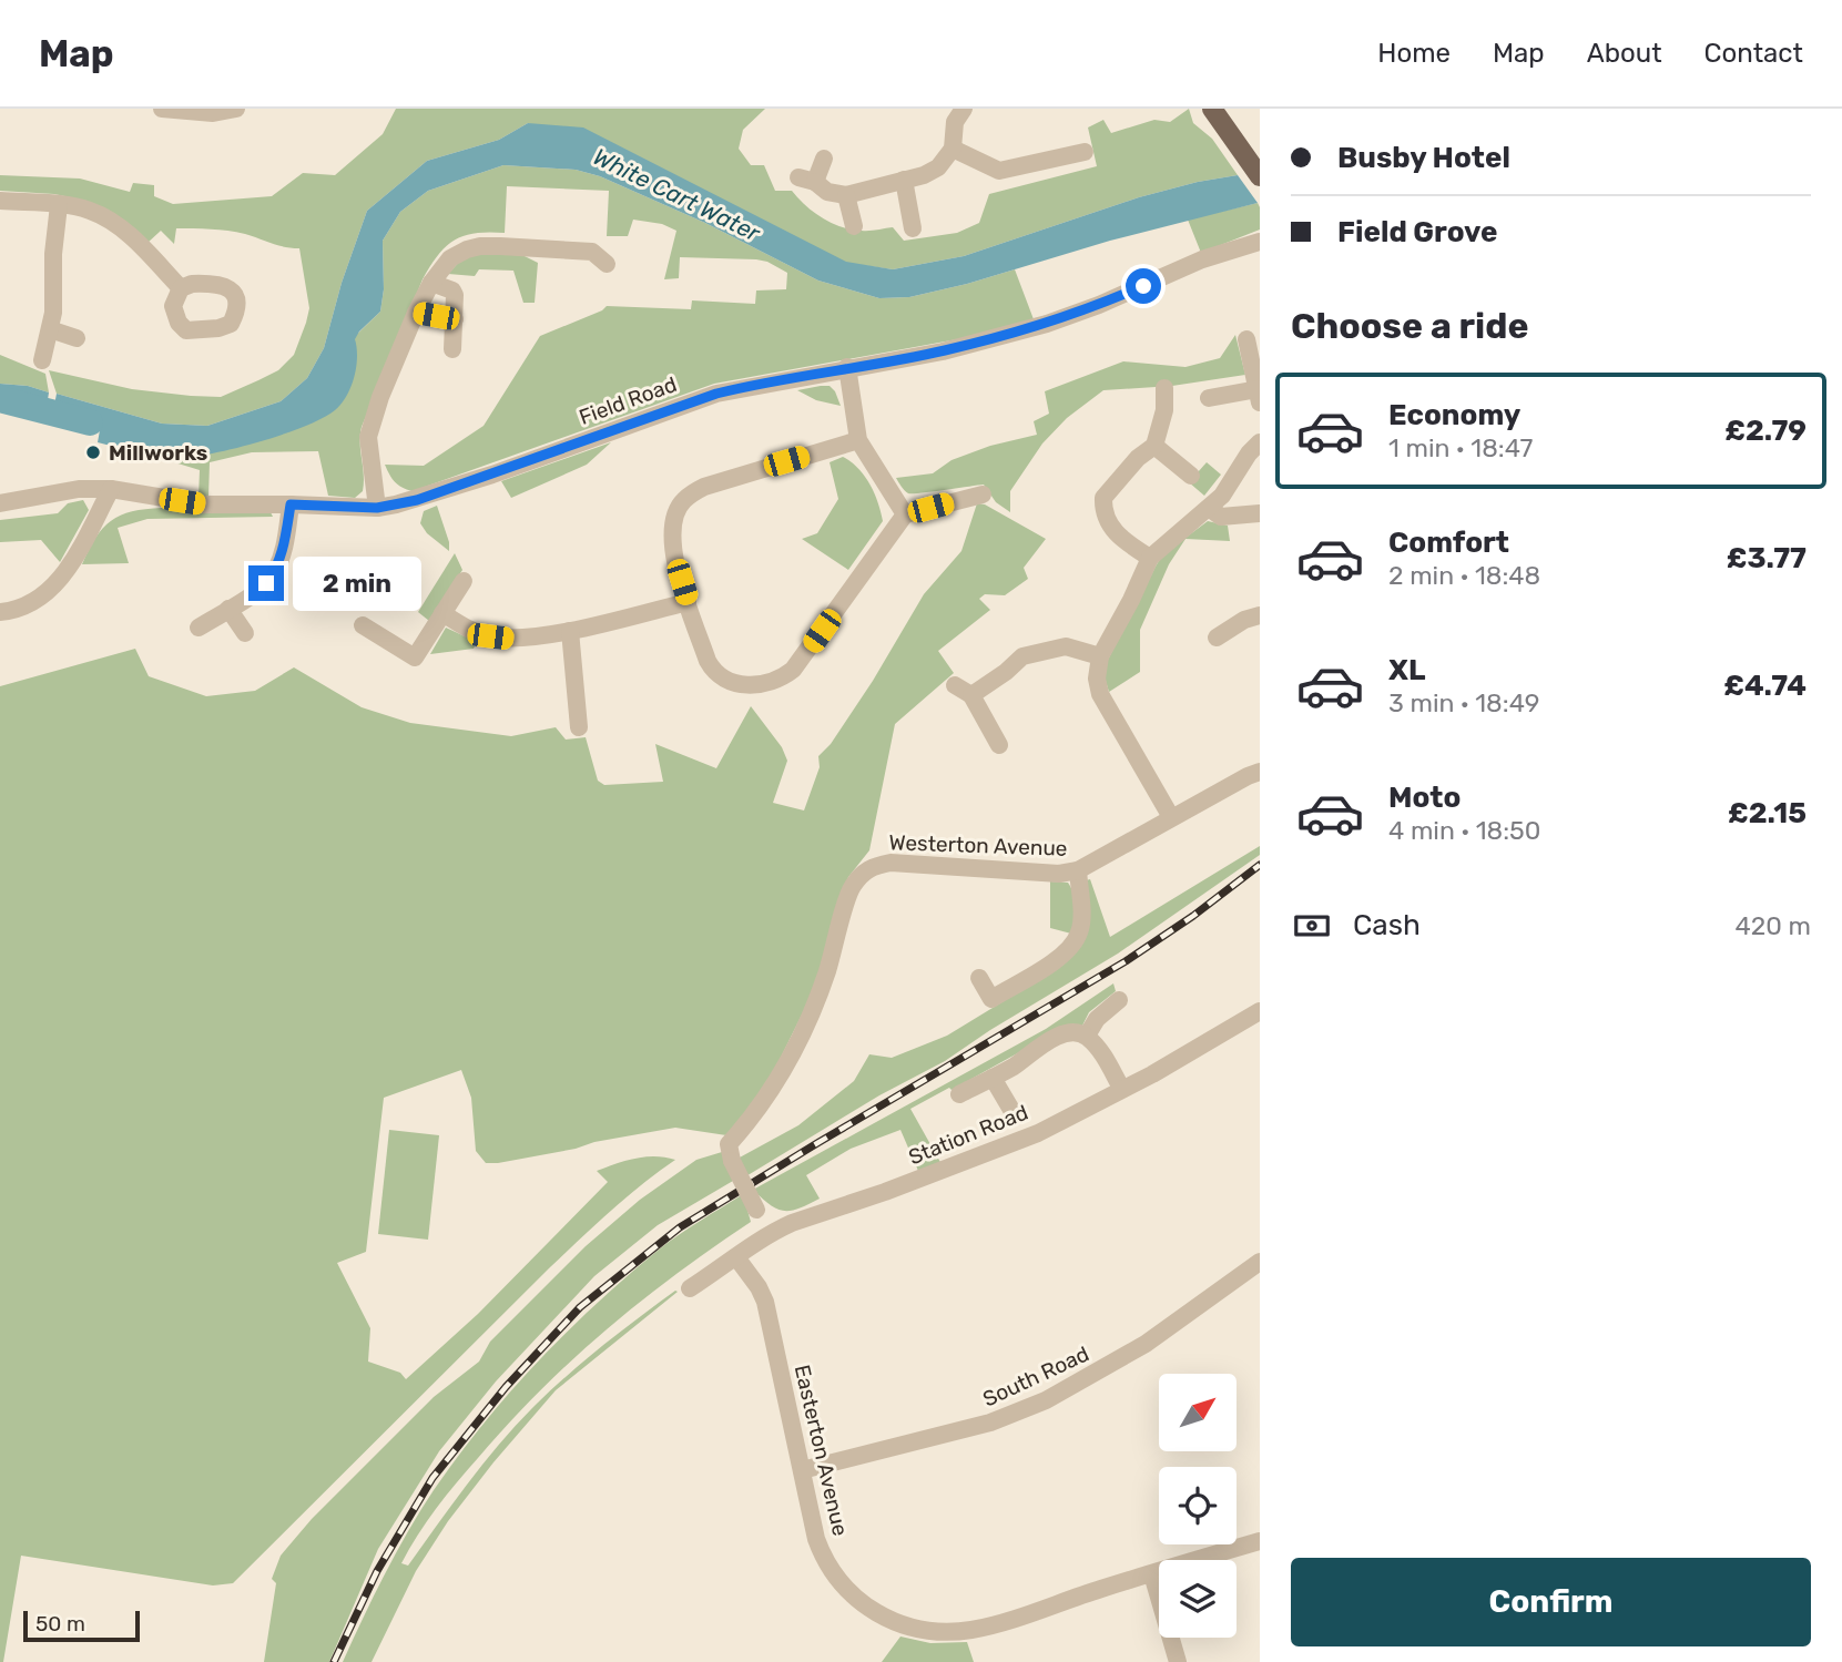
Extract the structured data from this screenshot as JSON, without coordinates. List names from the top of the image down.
{
  "streets": {
    "street": [
      "Field Road",
      "Westerton Avenue",
      "Station Road",
      "South Road",
      "Easterton Avenue"
    ]
  },
  "crossings": [
    ["Westerton Avenue", "Station Road"],
    ["Station Road", "Easterton Avenue"],
    ["South Road", "Easterton Avenue"]
  ],
  "water": ["White Cart Water"],
  "places": ["Millworks"],
  "scale_bar": "50 m",
  "north": "top right",
  "page": {
    "header": "Map",
    "nav": [
      "Home",
      "Map",
      "About",
      "Contact"
    ],
    "banner": ["Busby Hotel", "Field Grove"],
    "heading": "Choose a ride",
    "list": [
      {
        "name": "Economy",
        "note": "1 min · 18:47",
        "value": "£2.79"
      },
      {
        "name": "Comfort",
        "note": "2 min · 18:48",
        "value": "£3.77"
      },
      {
        "name": "XL",
        "note": "3 min · 18:49",
        "value": "£4.74"
      },
      {
        "name": "Moto",
        "note": "4 min · 18:50",
        "value": "£2.15"
      }
    ],
    "bubble": "2 min",
    "pay": ["Cash", "420 m"],
    "buttons": "Confirm",
    "scale": "50 m"
  }
}
